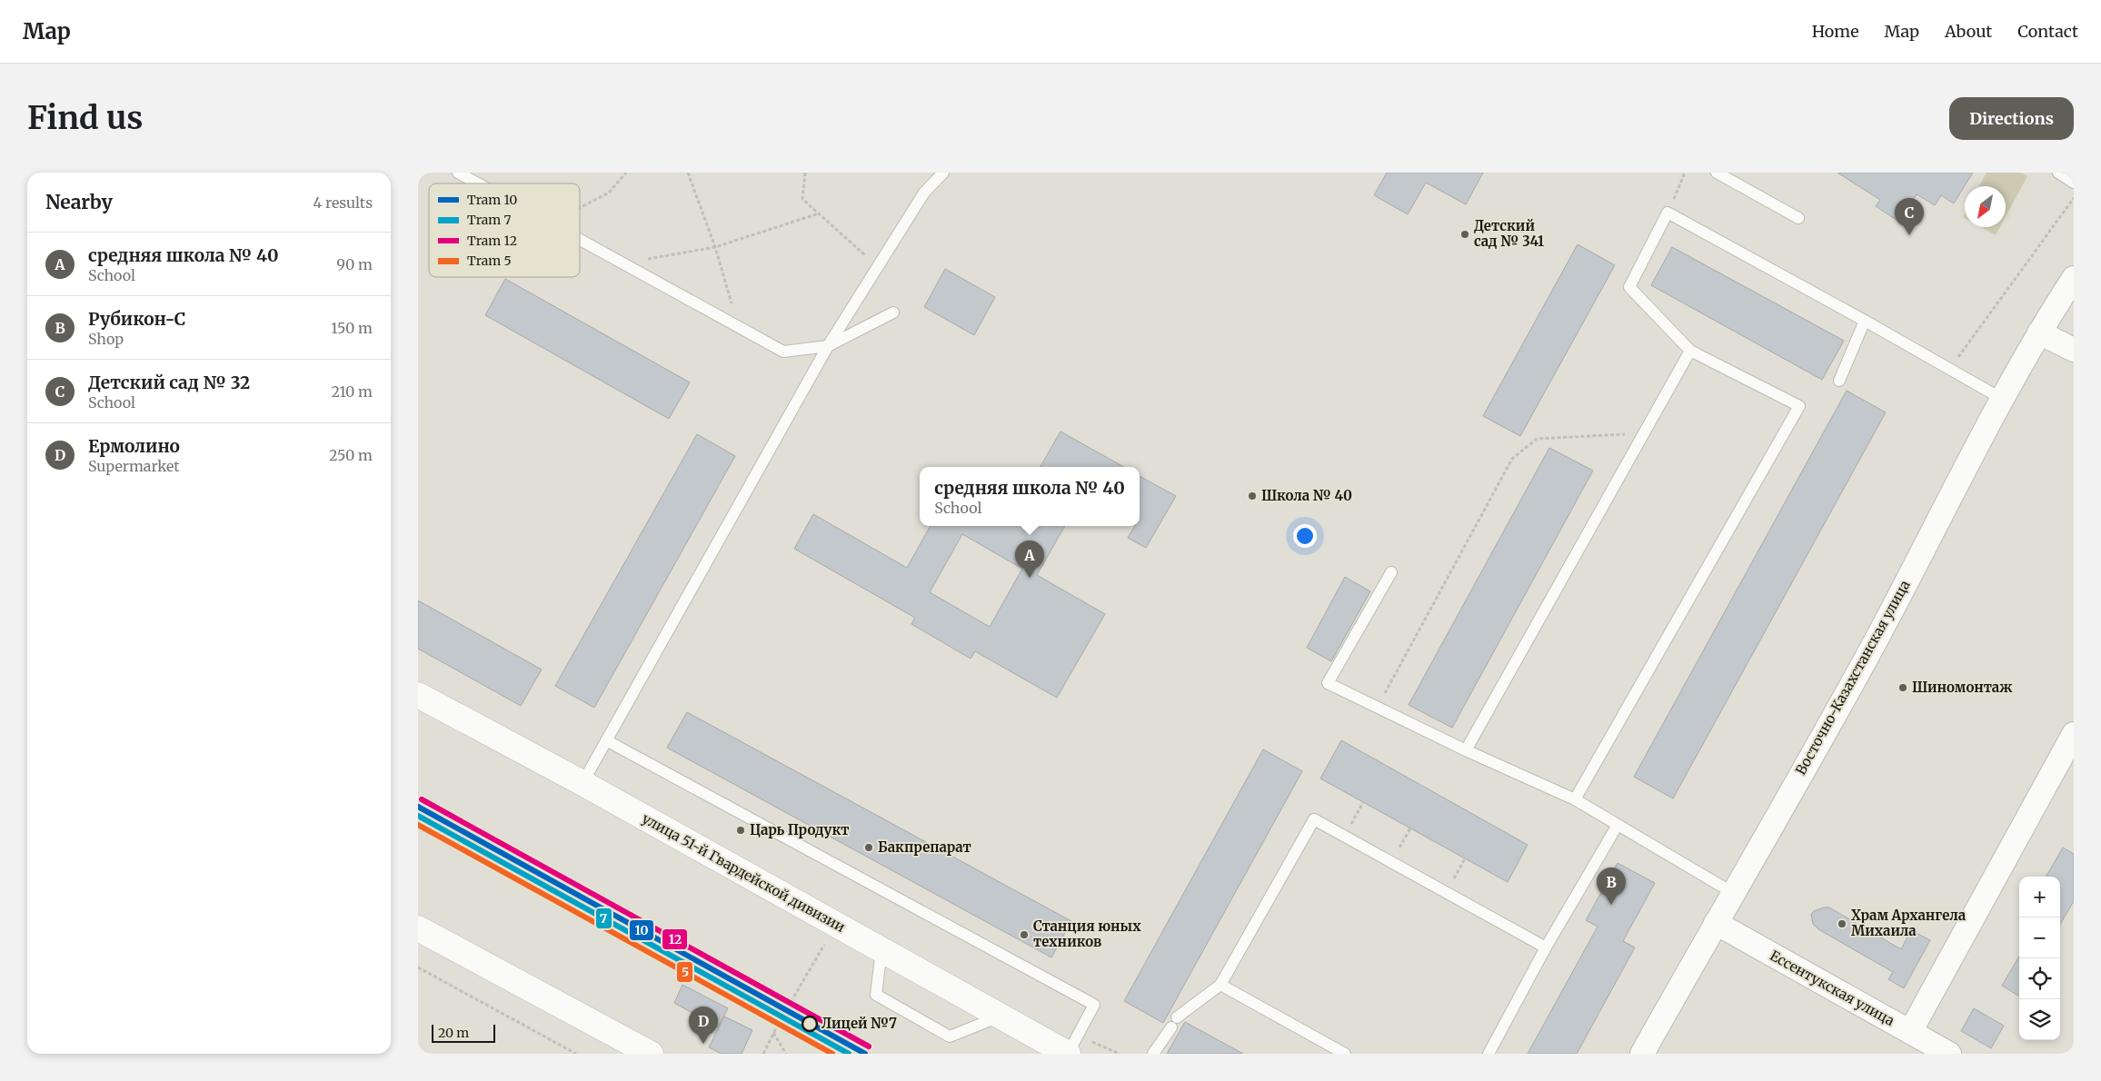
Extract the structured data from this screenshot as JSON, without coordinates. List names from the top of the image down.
{
  "streets": {
    "main road": ["улица 51-й Гвардейской дивизии"],
    "street": ["Восточно-Казахстанская улица", "Ессентукская улица"]
  },
  "crossings": [
    ["Восточно-Казахстанская улица", "Ессентукская улица"]
  ],
  "places": [
    "Детский сад № 341",
    "Школа № 40",
    "Шиномонтаж",
    "Царь Продукт",
    "Бакпрепарат",
    "Храм Архангела Михаила",
    "Станция юных техников",
    "Лицей №7"
  ],
  "lines": [
    "tram line 12",
    "tram line 10",
    "tram line 7",
    "tram line 5"
  ],
  "legend": [
    "Tram 10",
    "Tram 7",
    "Tram 12",
    "Tram 5"
  ],
  "scale_bar": "20 m",
  "north": "bottom left",
  "page": {
    "header": "Map",
    "nav": [
      "Home",
      "Map",
      "About",
      "Contact"
    ],
    "buttons": "Directions",
    "title": "Find us",
    "heading": ["Nearby", "4 results"],
    "pins": [
      "C",
      "A",
      "B",
      "D"
    ],
    "list": [
      {
        "mark": "A",
        "name": "средняя школа № 40",
        "note": "School",
        "value": "90 m"
      },
      {
        "mark": "B",
        "name": "Рубикон-С",
        "note": "Shop",
        "value": "150 m"
      },
      {
        "mark": "C",
        "name": "Детский сад № 32",
        "note": "School",
        "value": "210 m"
      },
      {
        "mark": "D",
        "name": "Ермолино",
        "note": "Supermarket",
        "value": "250 m"
      }
    ],
    "popup": ["средняя школа № 40", "School"],
    "map_buttons": ["+", "−"],
    "scale": "20 m"
  }
}
